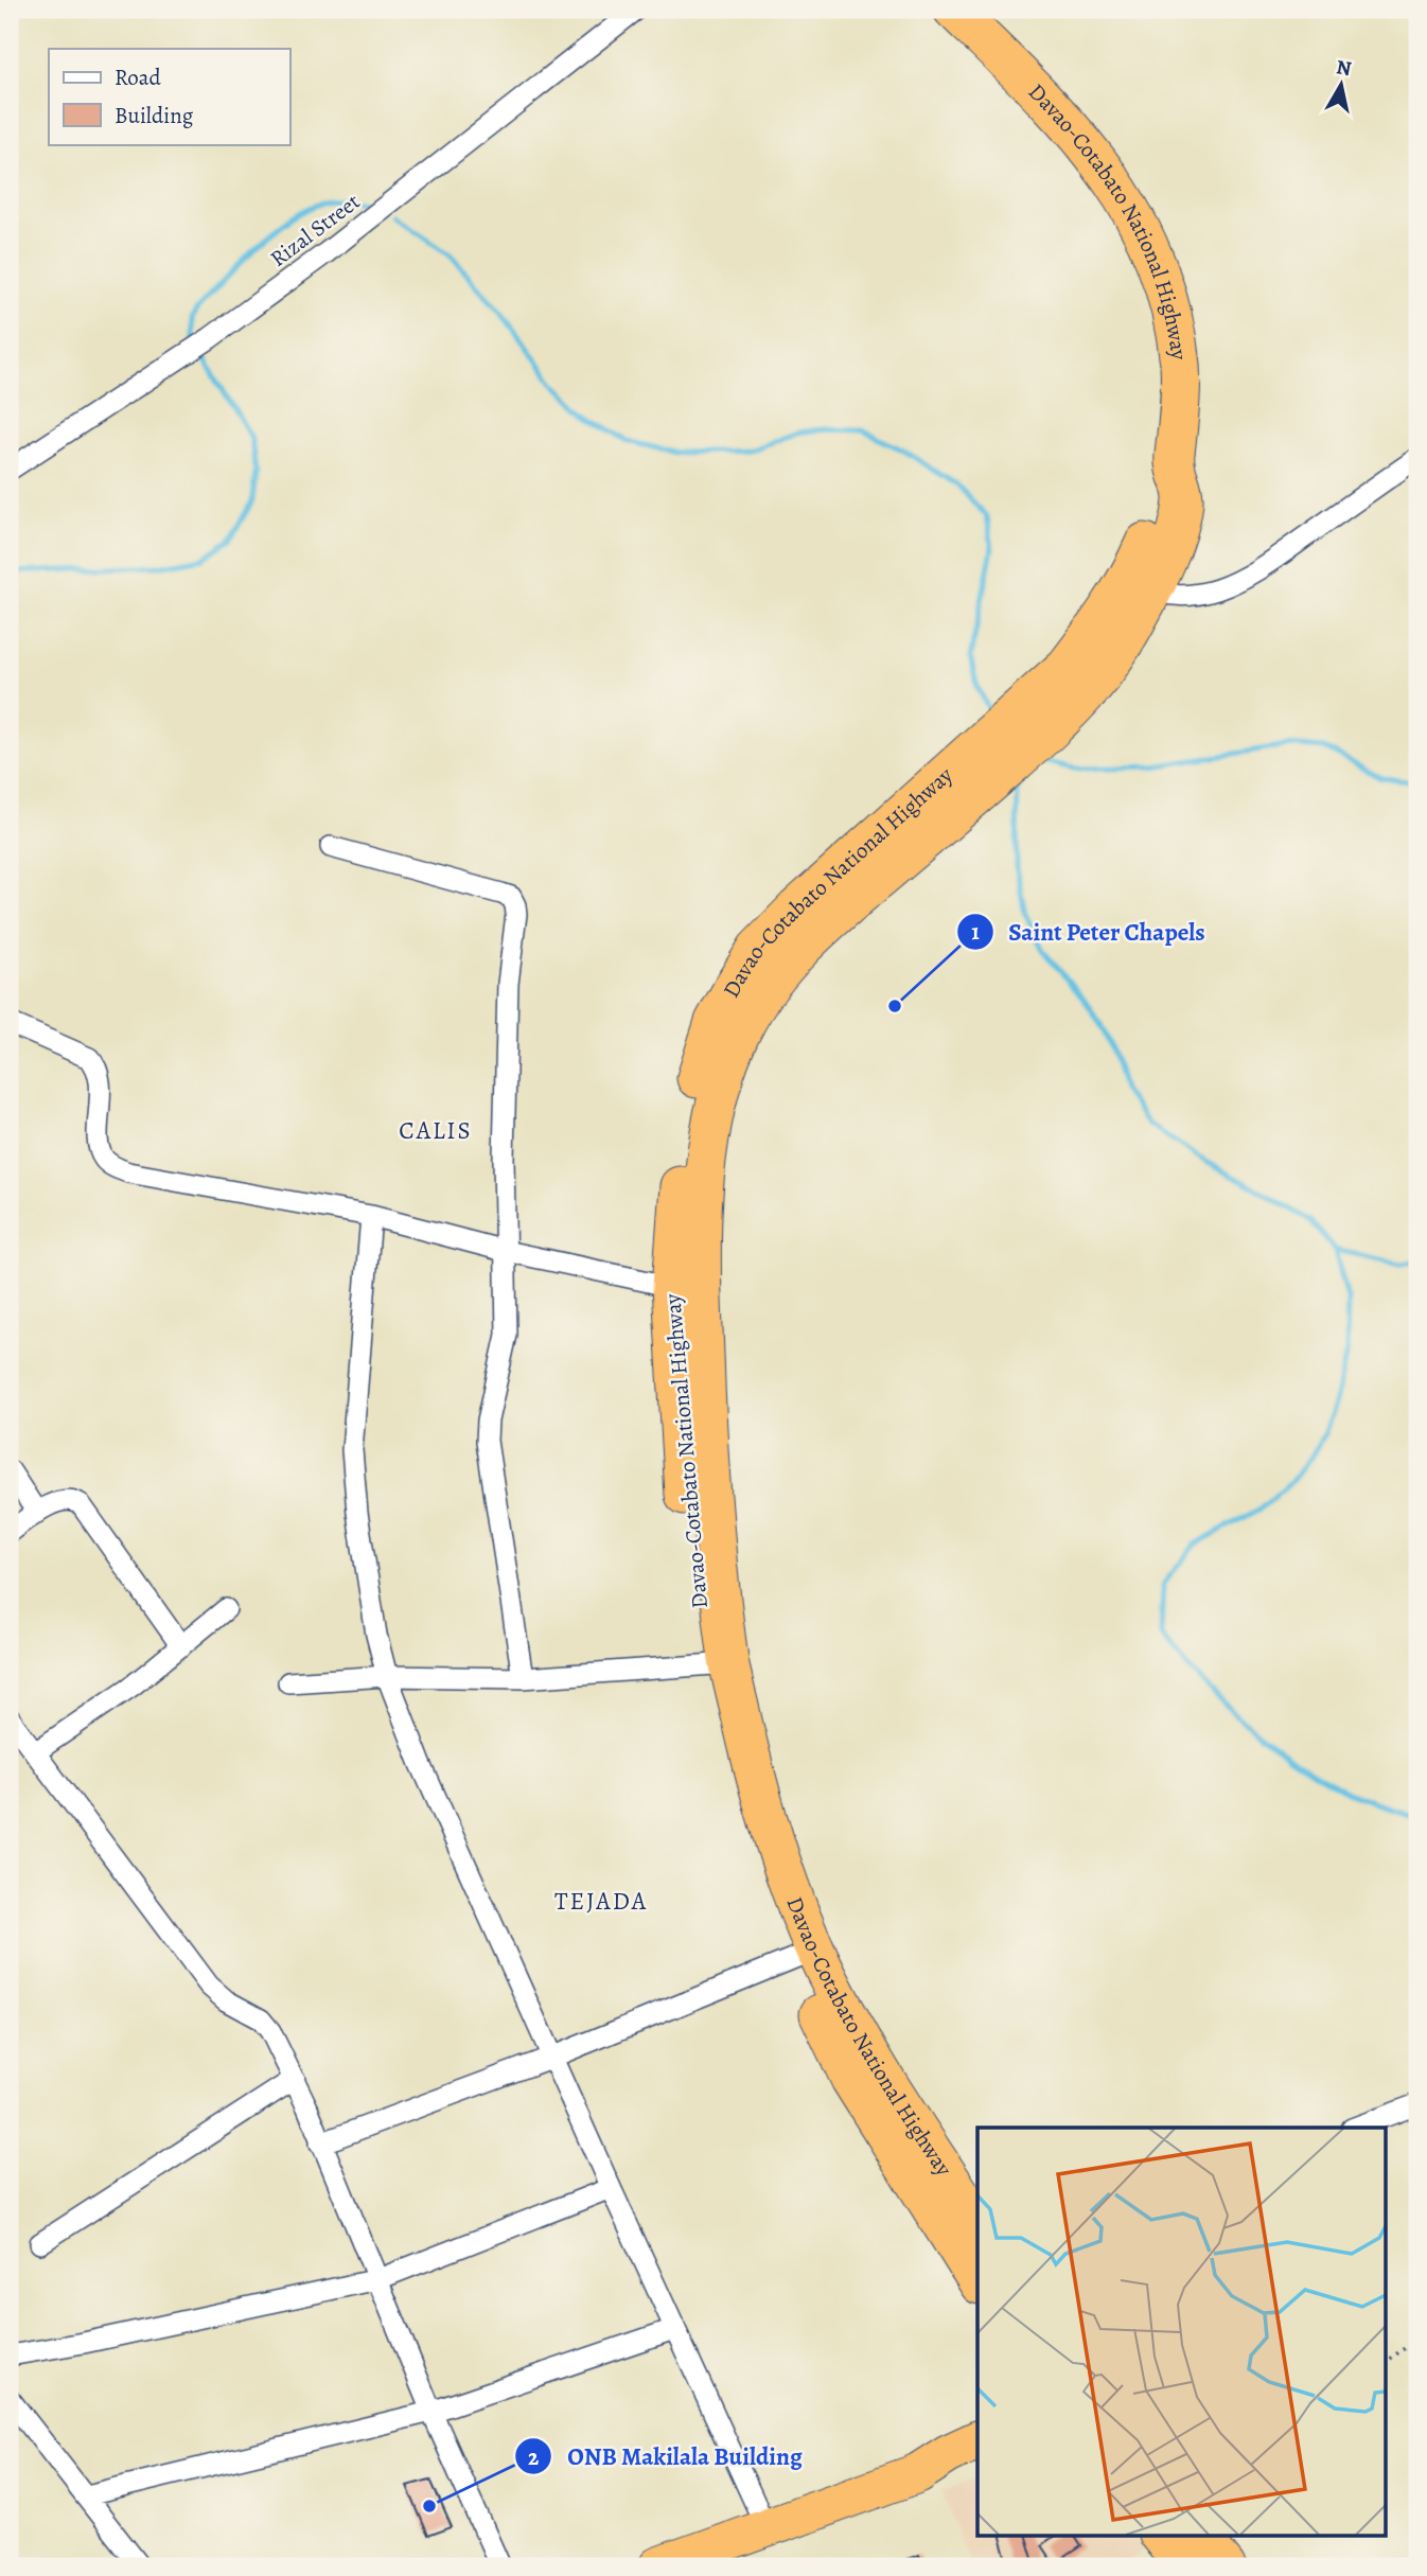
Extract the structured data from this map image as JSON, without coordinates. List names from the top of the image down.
{
  "streets": {
    "highway": ["Davao-Cotabato National Highway"],
    "street": ["Rizal Street"]
  },
  "districts": ["CALIS", "TEJADA"],
  "places": ["Saint Peter Chapels", "ONB Makilala Building"],
  "legend": ["Road", "Building"],
  "north": "top"
}
